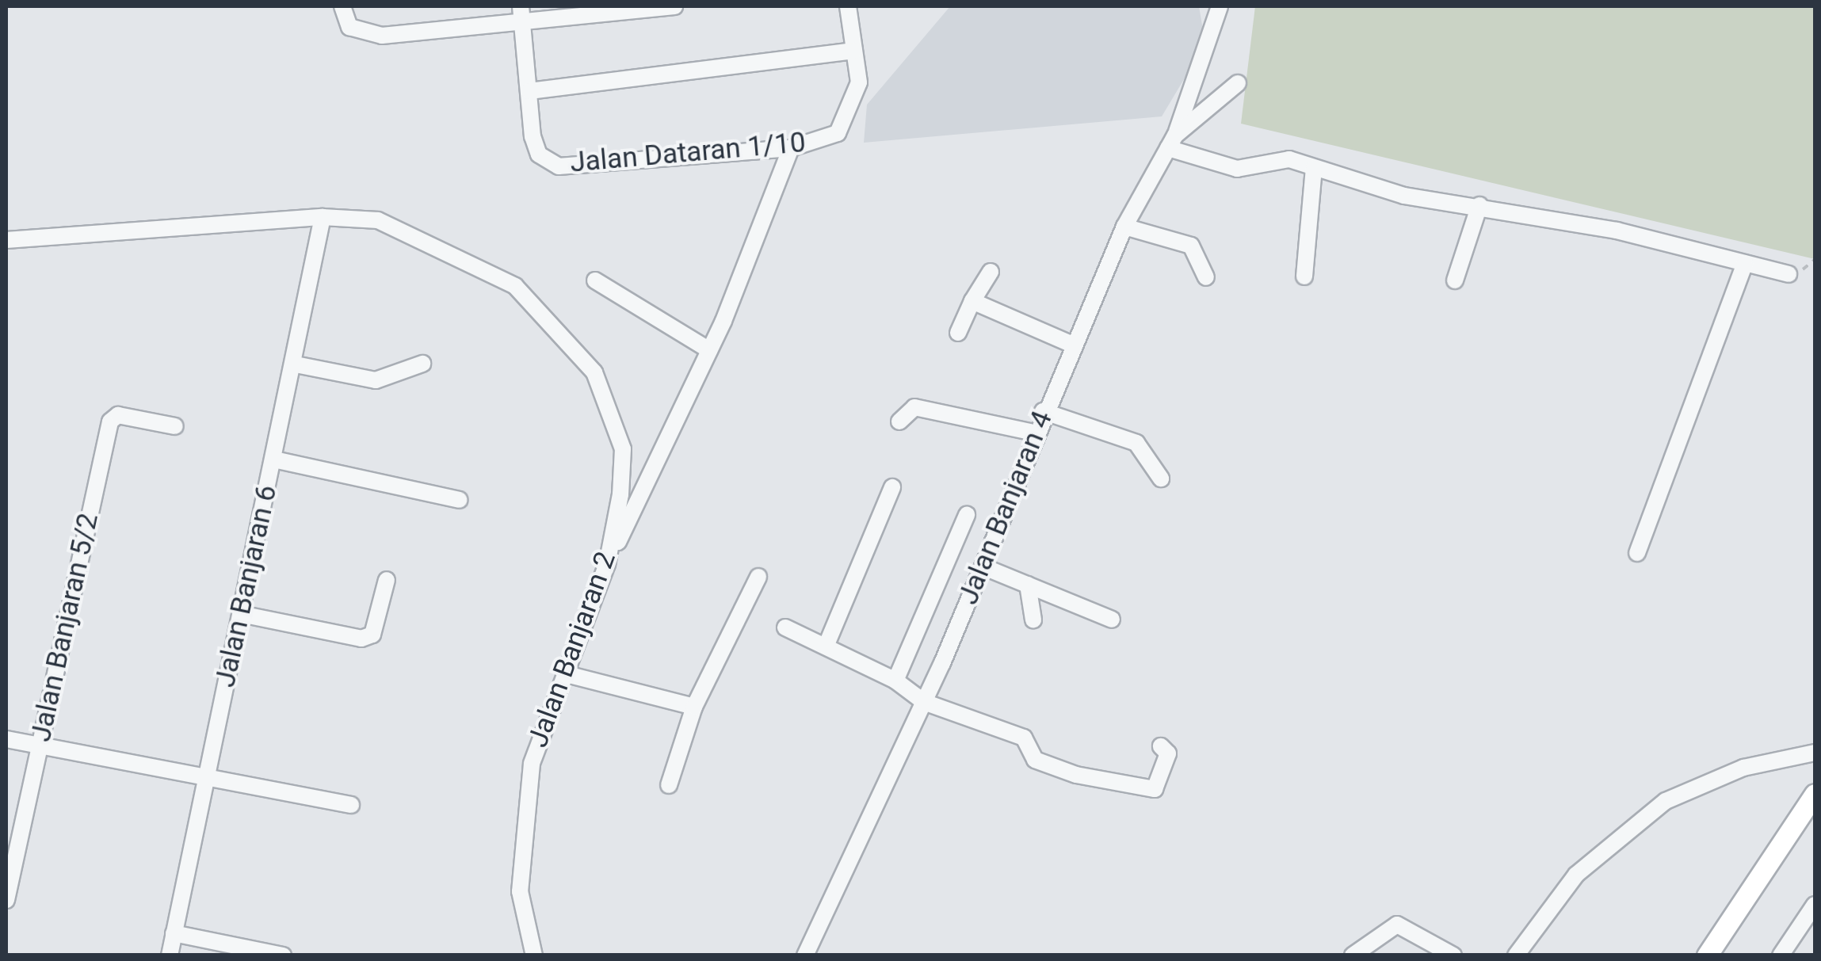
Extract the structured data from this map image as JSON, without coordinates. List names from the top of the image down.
{
  "streets": {
    "street": [
      "Jalan Dataran 1/10",
      "Jalan Banjaran 4",
      "Jalan Banjaran 6",
      "Jalan Banjaran 5/2",
      "Jalan Banjaran 2"
    ]
  },
  "crossings": [
    ["Jalan Banjaran 6", "Jalan Banjaran 2"]
  ]
}
